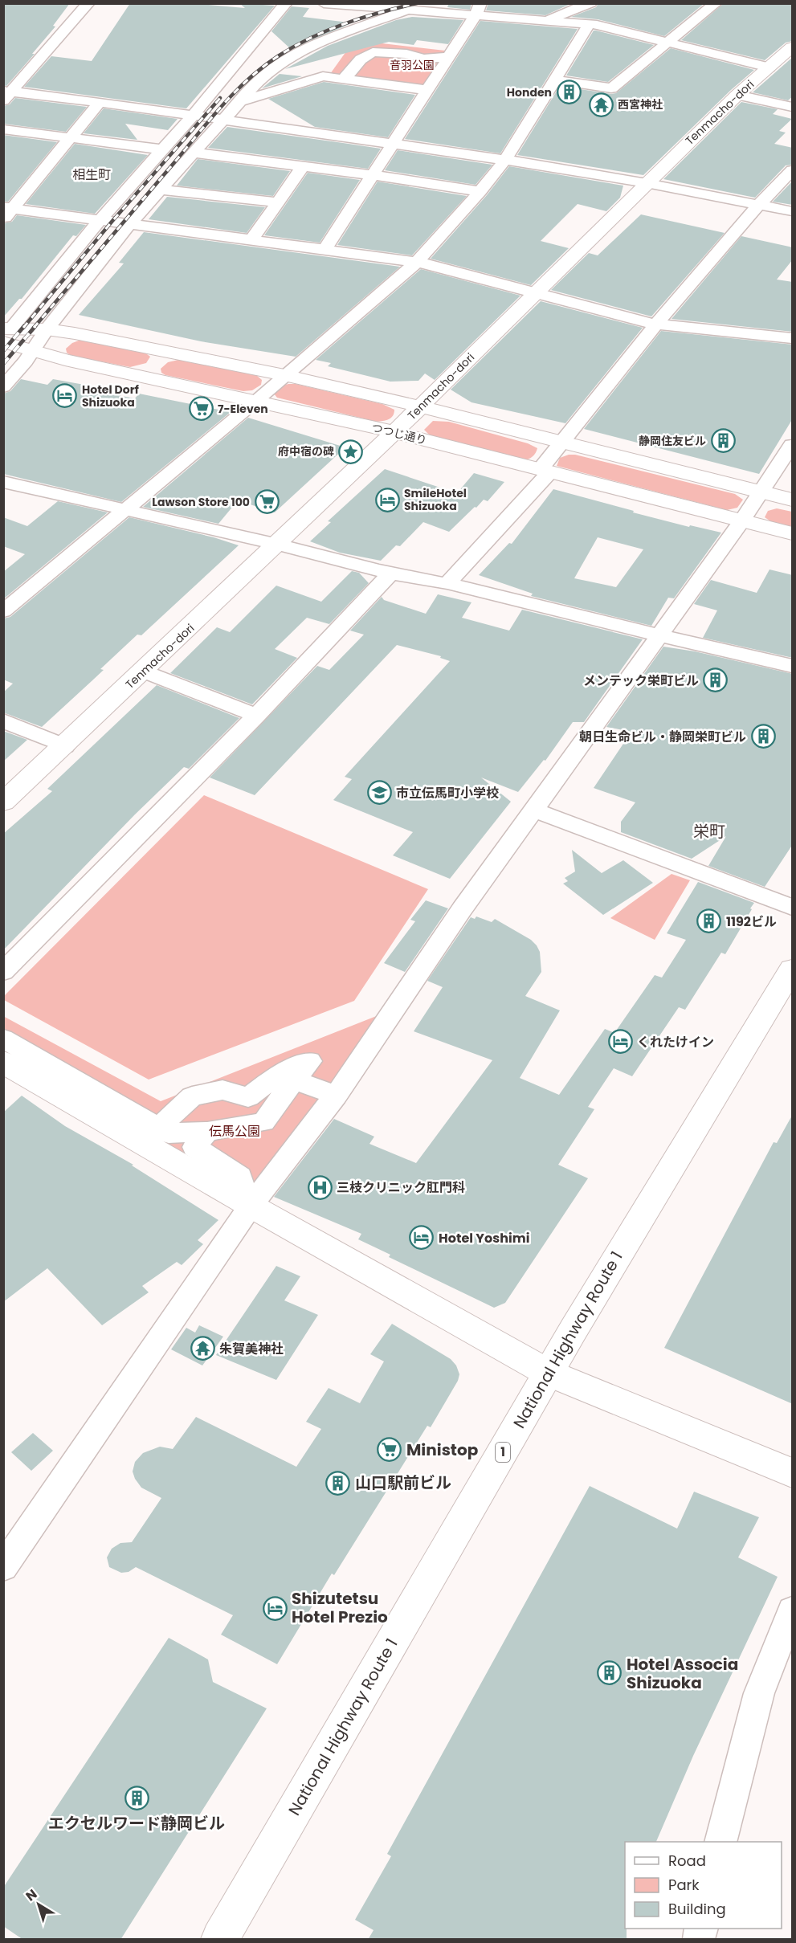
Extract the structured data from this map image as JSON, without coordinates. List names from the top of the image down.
{
  "streets": {
    "main road": [
      "Tenmacho-dori",
      "つつじ通り",
      "National Highway Route 1",
      "1"
    ]
  },
  "crossings": [
    ["Tenmacho-dori", "つつじ通り"]
  ],
  "districts": ["相生町", "栄町"],
  "parks": ["音羽公園", "伝馬公園"],
  "places": {
    "building": [
      "Honden",
      "静岡住友ビル",
      "メンテック栄町ビル",
      "朝日生命ビル・静岡栄町ビル",
      "1192ビル",
      "山口駅前ビル",
      "Hotel Associa Shizuoka",
      "エクセルワード静岡ビル"
    ],
    "temple": ["西宮神社", "朱賀美神社"],
    "hotel": [
      "Hotel Dorf Shizuoka",
      "SmileHotel Shizuoka",
      "くれたけイン",
      "Hotel Yoshimi",
      "Shizutetsu Hotel Prezio"
    ],
    "supermarket": ["7-Eleven", "Lawson Store 100", "Ministop"],
    "place": ["府中宿の碑"],
    "school or university": ["市立伝馬町小学校"],
    "hospital": ["三枝クリニック肛門科"]
  },
  "legend": ["Road", "Park", "Building"],
  "north": "top left"
}
